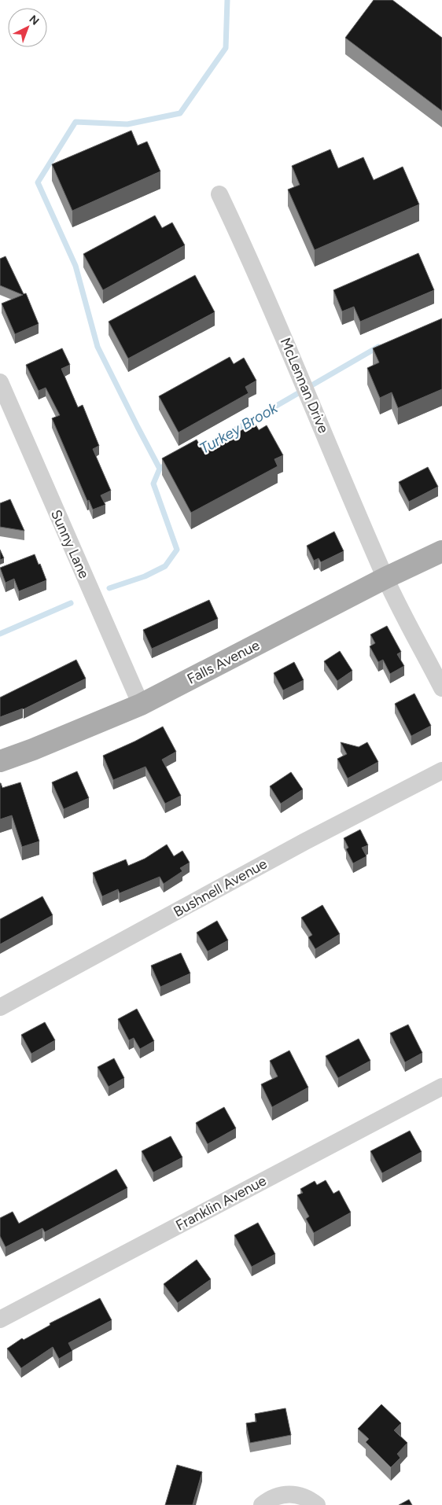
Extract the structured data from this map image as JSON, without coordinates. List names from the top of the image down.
{
  "streets": {
    "main road": ["Falls Avenue"],
    "street": [
      "McLennan Drive",
      "Sunny Lane",
      "Bushnell Avenue",
      "Franklin Avenue"
    ]
  },
  "crossings": [
    ["McLennan Drive", "Falls Avenue"],
    ["Sunny Lane", "Falls Avenue"]
  ],
  "water": ["Turkey Brook"],
  "north": "top right"
}
